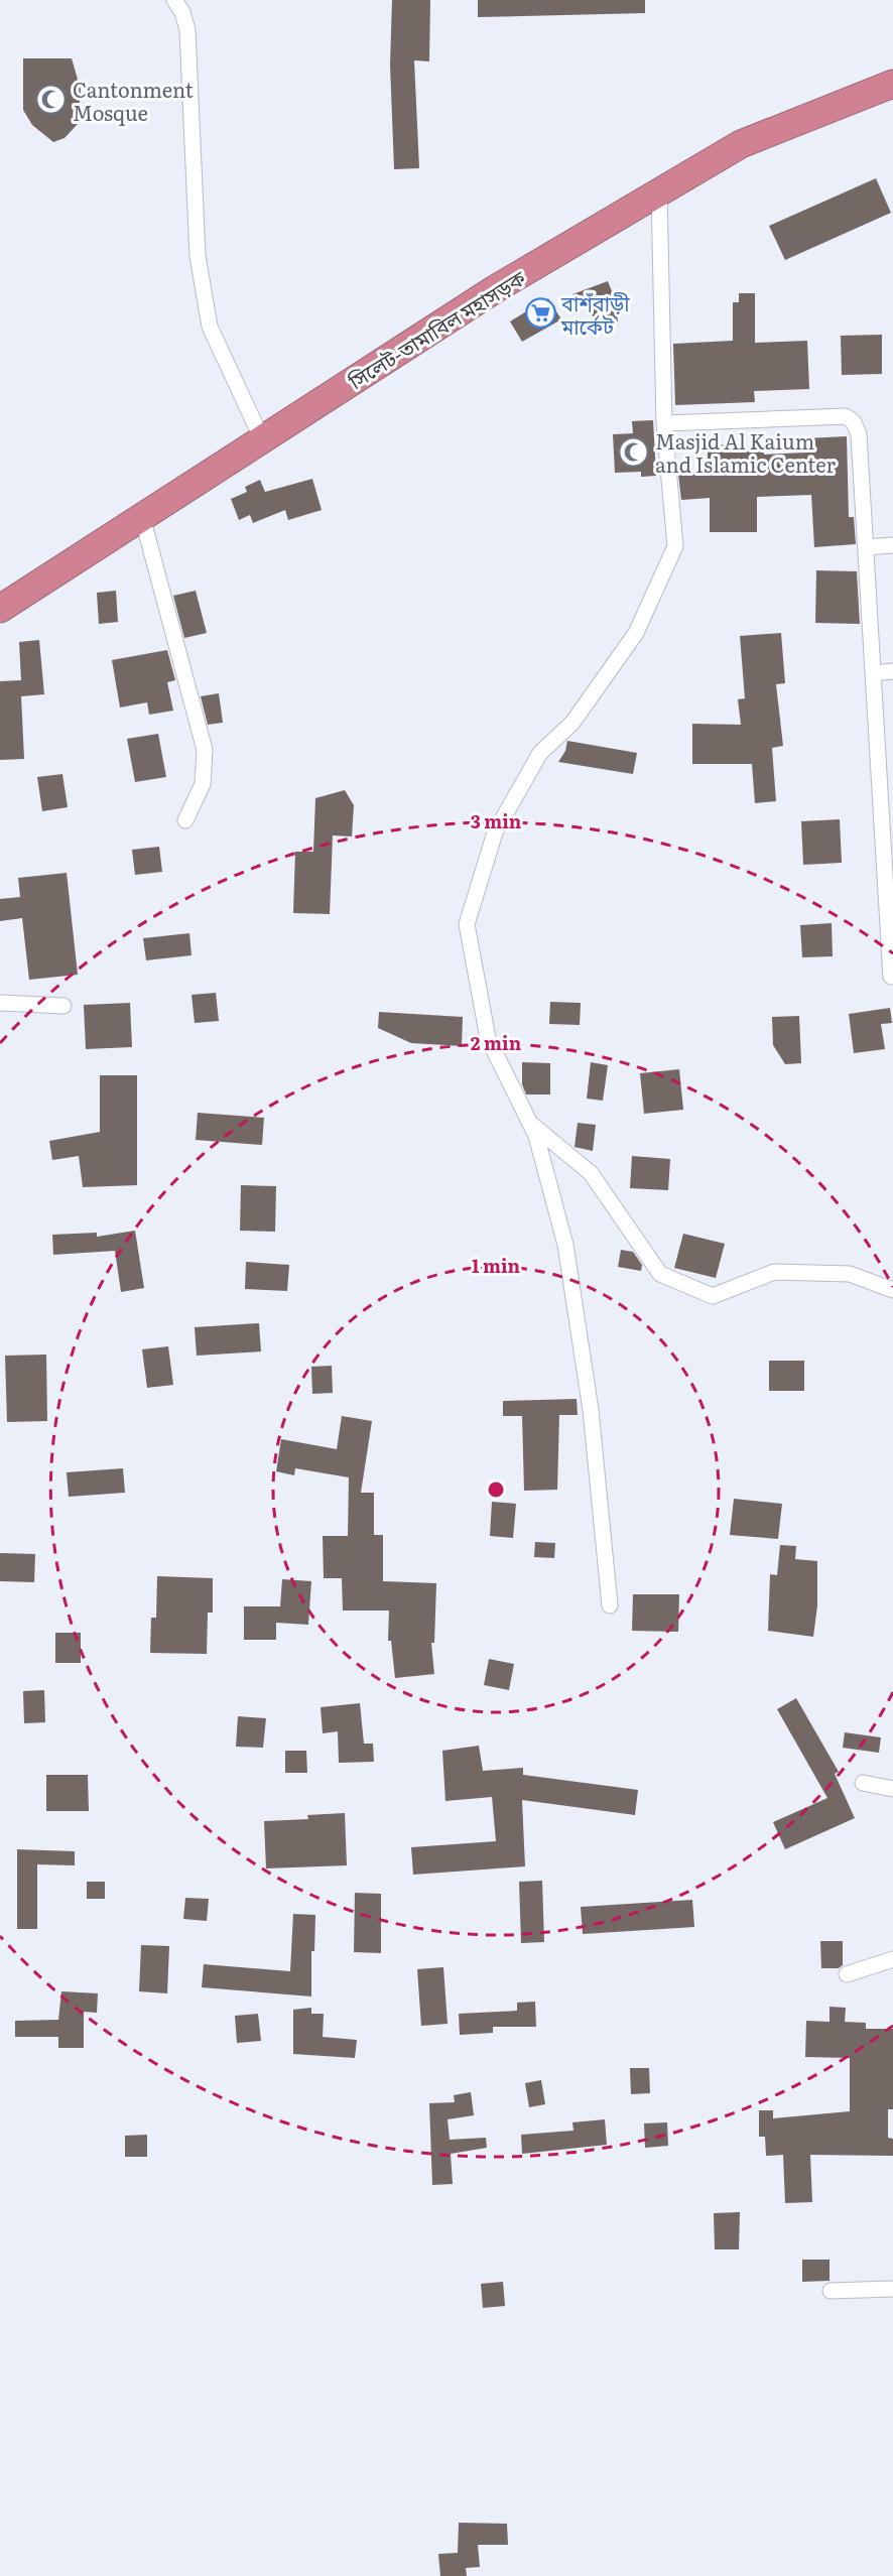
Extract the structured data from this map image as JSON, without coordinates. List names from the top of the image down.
{
  "streets": {
    "highway": ["সিলেট-তামাবিল মহাসড়ক"]
  },
  "places": {
    "mosque": ["Cantonment Mosque", "Masjid Al Kaium and Islamic Center"],
    "supermarket": ["বাশঁবাড়ী মার্কেট"]
  },
  "rings": ["3 min", "2 min", "1 min"]
}
